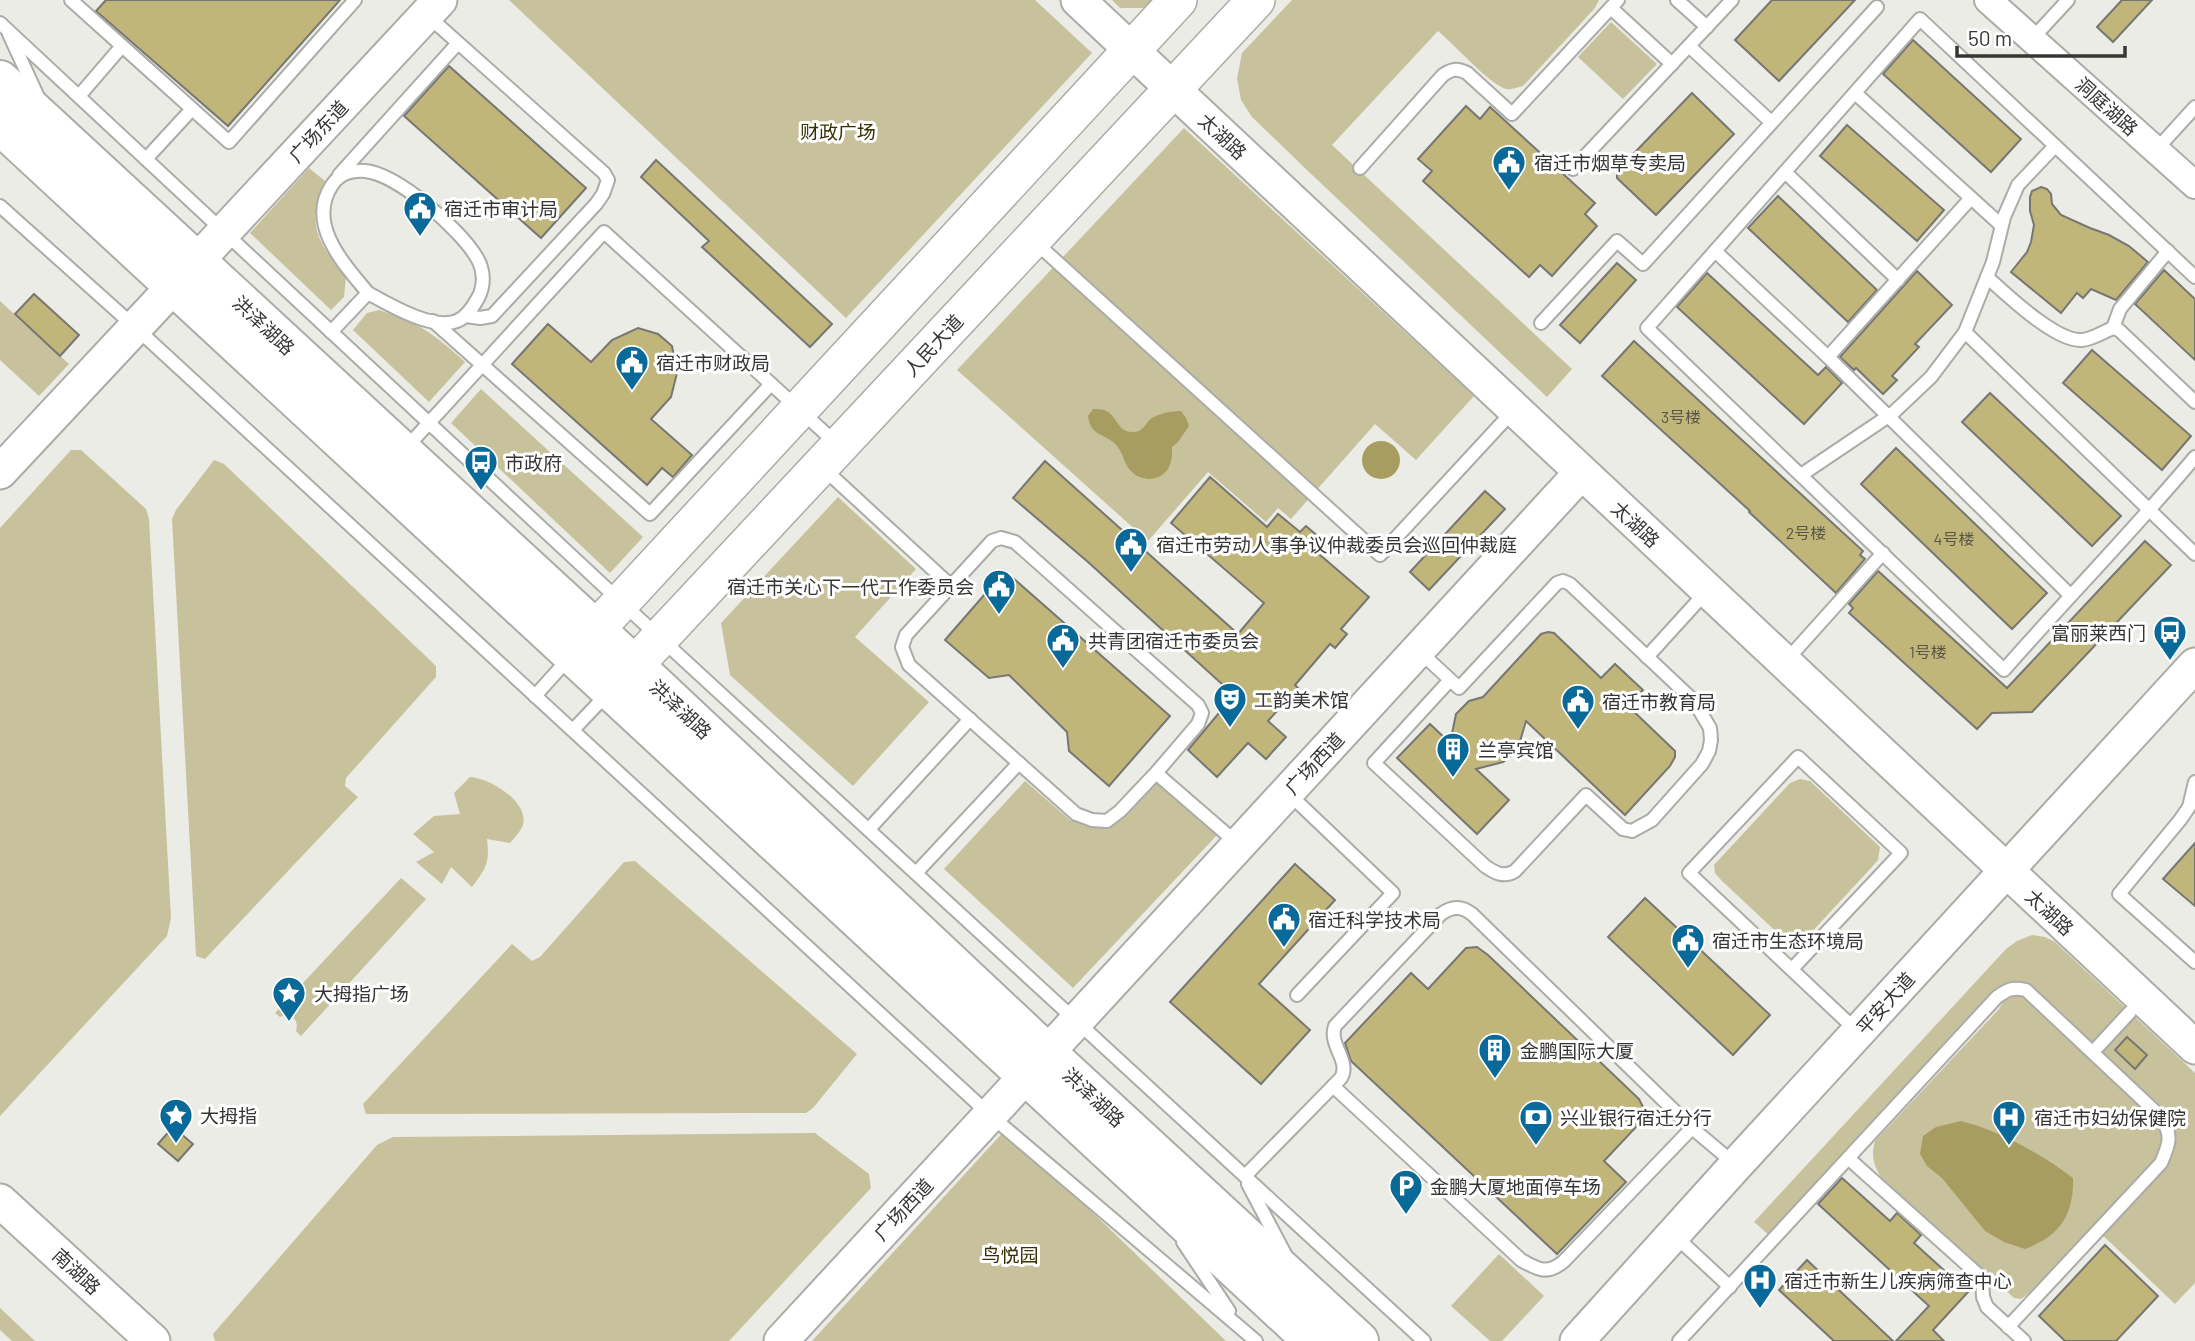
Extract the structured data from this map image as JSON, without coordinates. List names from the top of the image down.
{
  "streets": {
    "main road": ["洪泽湖路", "人民大道"],
    "street": [
      "洞庭湖路",
      "广场东道",
      "太湖路",
      "广场西道",
      "平安大道",
      "南湖路"
    ]
  },
  "crossings": [
    ["广场东道", "洪泽湖路"],
    ["太湖路", "人民大道"],
    ["太湖路", "广场西道"],
    ["太湖路", "平安大道"],
    ["洪泽湖路", "人民大道"],
    ["洪泽湖路", "广场西道"]
  ],
  "parks": ["财政广场", "鸟悦园"],
  "places": {
    "public building": [
      "宿迁市烟草专卖局",
      "宿迁市审计局",
      "宿迁市财政局",
      "宿迁市劳动人事争议仲裁委员会巡回仲裁庭",
      "宿迁市关心下一代工作委员会",
      "共青团宿迁市委员会",
      "宿迁市教育局",
      "宿迁科学技术局",
      "宿迁市生态环境局"
    ],
    "bus stop": ["市政府", "富丽莱西门"],
    "theatre": ["工韵美术馆"],
    "building": ["兰亭宾馆", "金鹏国际大厦"],
    "place": ["大拇指广场", "大拇指"],
    "bank": ["兴业银行宿迁分行"],
    "hospital": ["宿迁市妇幼保健院", "宿迁市新生儿疾病筛查中心"],
    "parking": ["金鹏大厦地面停车场"]
  },
  "house_numbers": [
    "3号楼",
    "2号楼",
    "4号楼",
    "1号楼"
  ],
  "scale_bar": "50 m"
}
